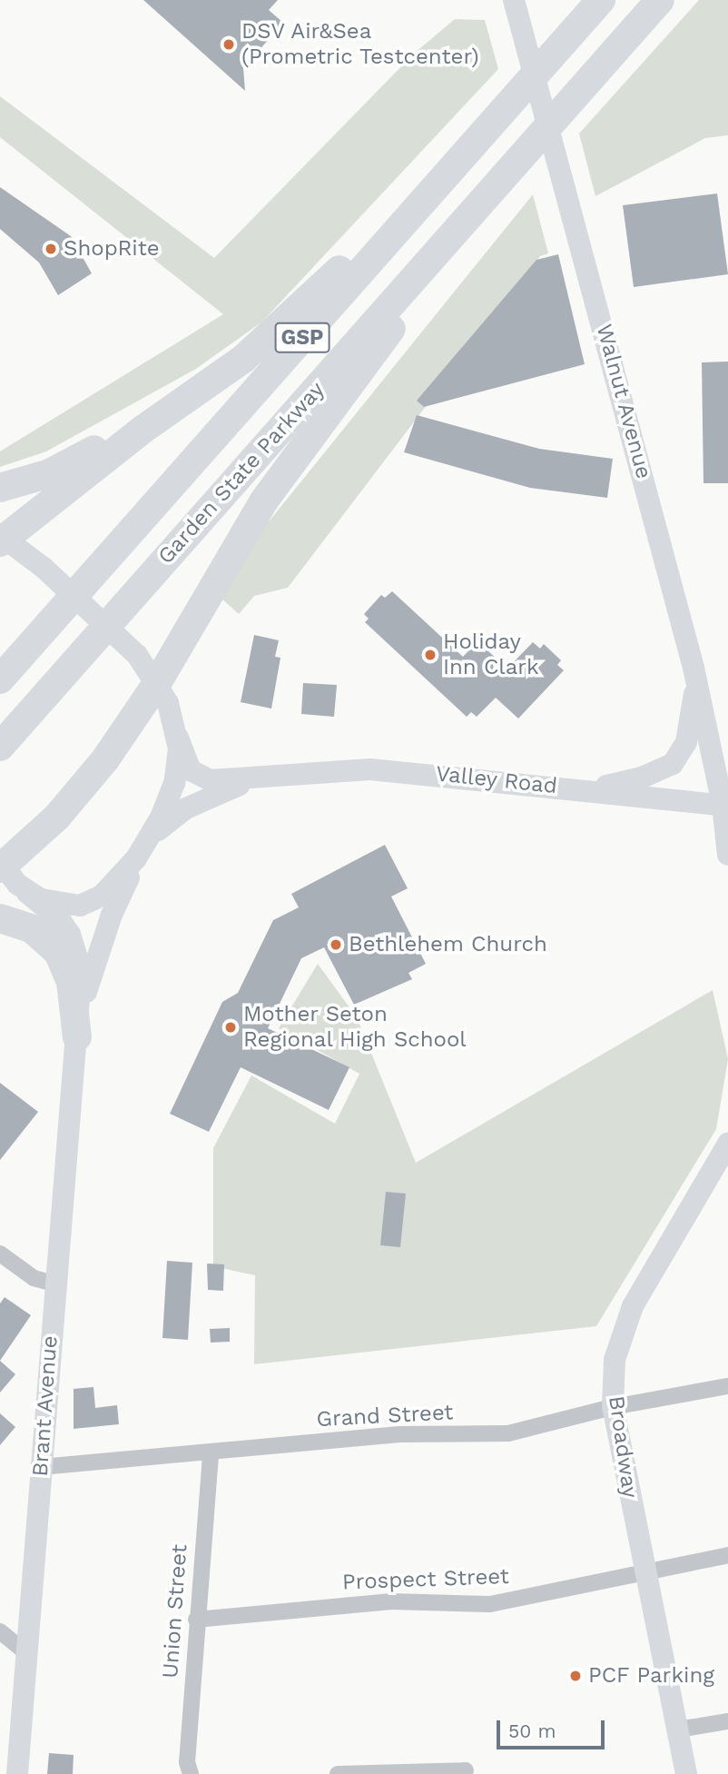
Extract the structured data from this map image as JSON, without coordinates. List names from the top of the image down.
{
  "streets": {
    "highway": ["GSP", "Garden State Parkway"],
    "street": [
      "Walnut Avenue",
      "Valley Road",
      "Brant Avenue",
      "Grand Street",
      "Broadway",
      "Prospect Street",
      "Union Street"
    ]
  },
  "crossings": [
    ["Walnut Avenue", "Valley Road"],
    ["Valley Road", "Brant Avenue"],
    ["Brant Avenue", "Grand Street"],
    ["Grand Street", "Broadway"],
    ["Grand Street", "Union Street"],
    ["Broadway", "Prospect Street"],
    ["Prospect Street", "Union Street"]
  ],
  "places": [
    "DSV Air&Sea (Prometric Testcenter)",
    "ShopRite",
    "Holiday Inn Clark",
    "Bethlehem Church",
    "Mother Seton Regional High School",
    "PCF Parking"
  ],
  "scale_bar": "50 m"
}
